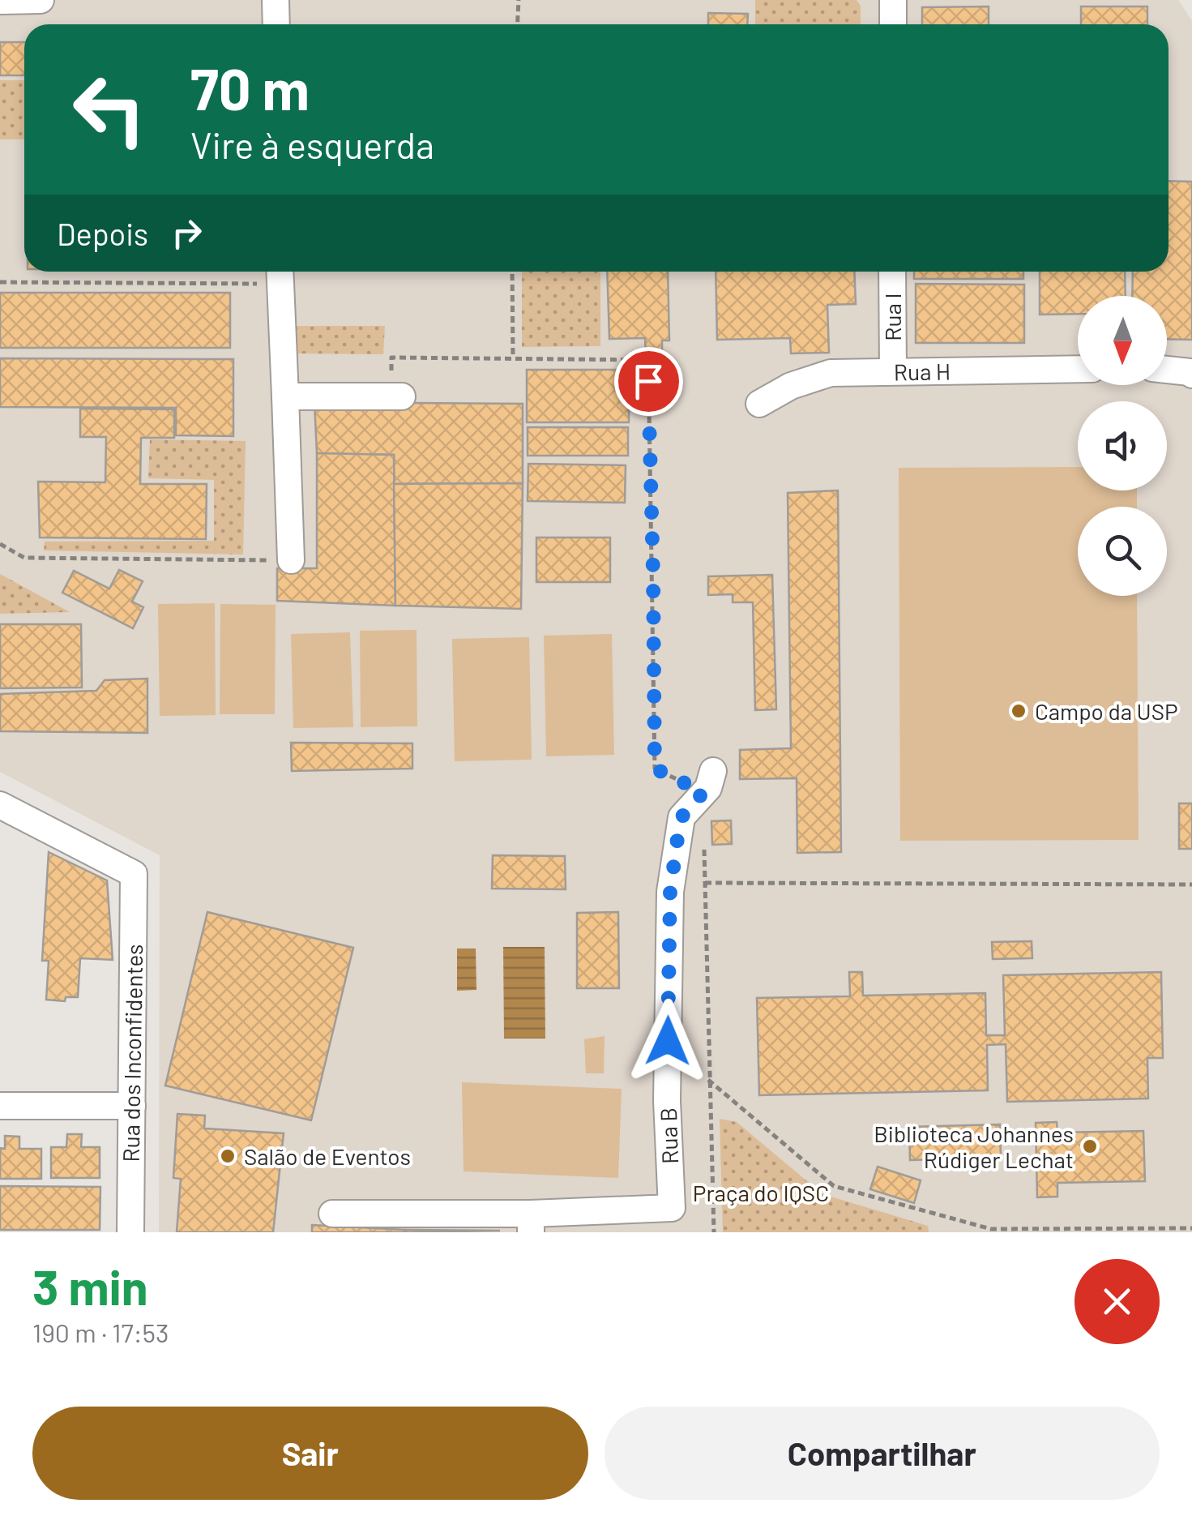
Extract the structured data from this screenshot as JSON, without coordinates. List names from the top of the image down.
{
  "streets": {
    "street": [
      "Rua I",
      "Rua H",
      "Rua dos Inconfidentes",
      "Rua B"
    ]
  },
  "crossings": [
    ["Rua I", "Rua H"]
  ],
  "parks": ["Praça do IQSC"],
  "places": ["Campo da USP", "Biblioteca Johannes Rúdiger Lechat", "Salão de Eventos"],
  "north": "bottom",
  "page": {
    "turn": ["70 m", "Vire à esquerda"],
    "then": "Depois",
    "heading": ["3 min", "190 m · 17:53"],
    "buttons": ["Sair", "Compartilhar"]
  }
}
